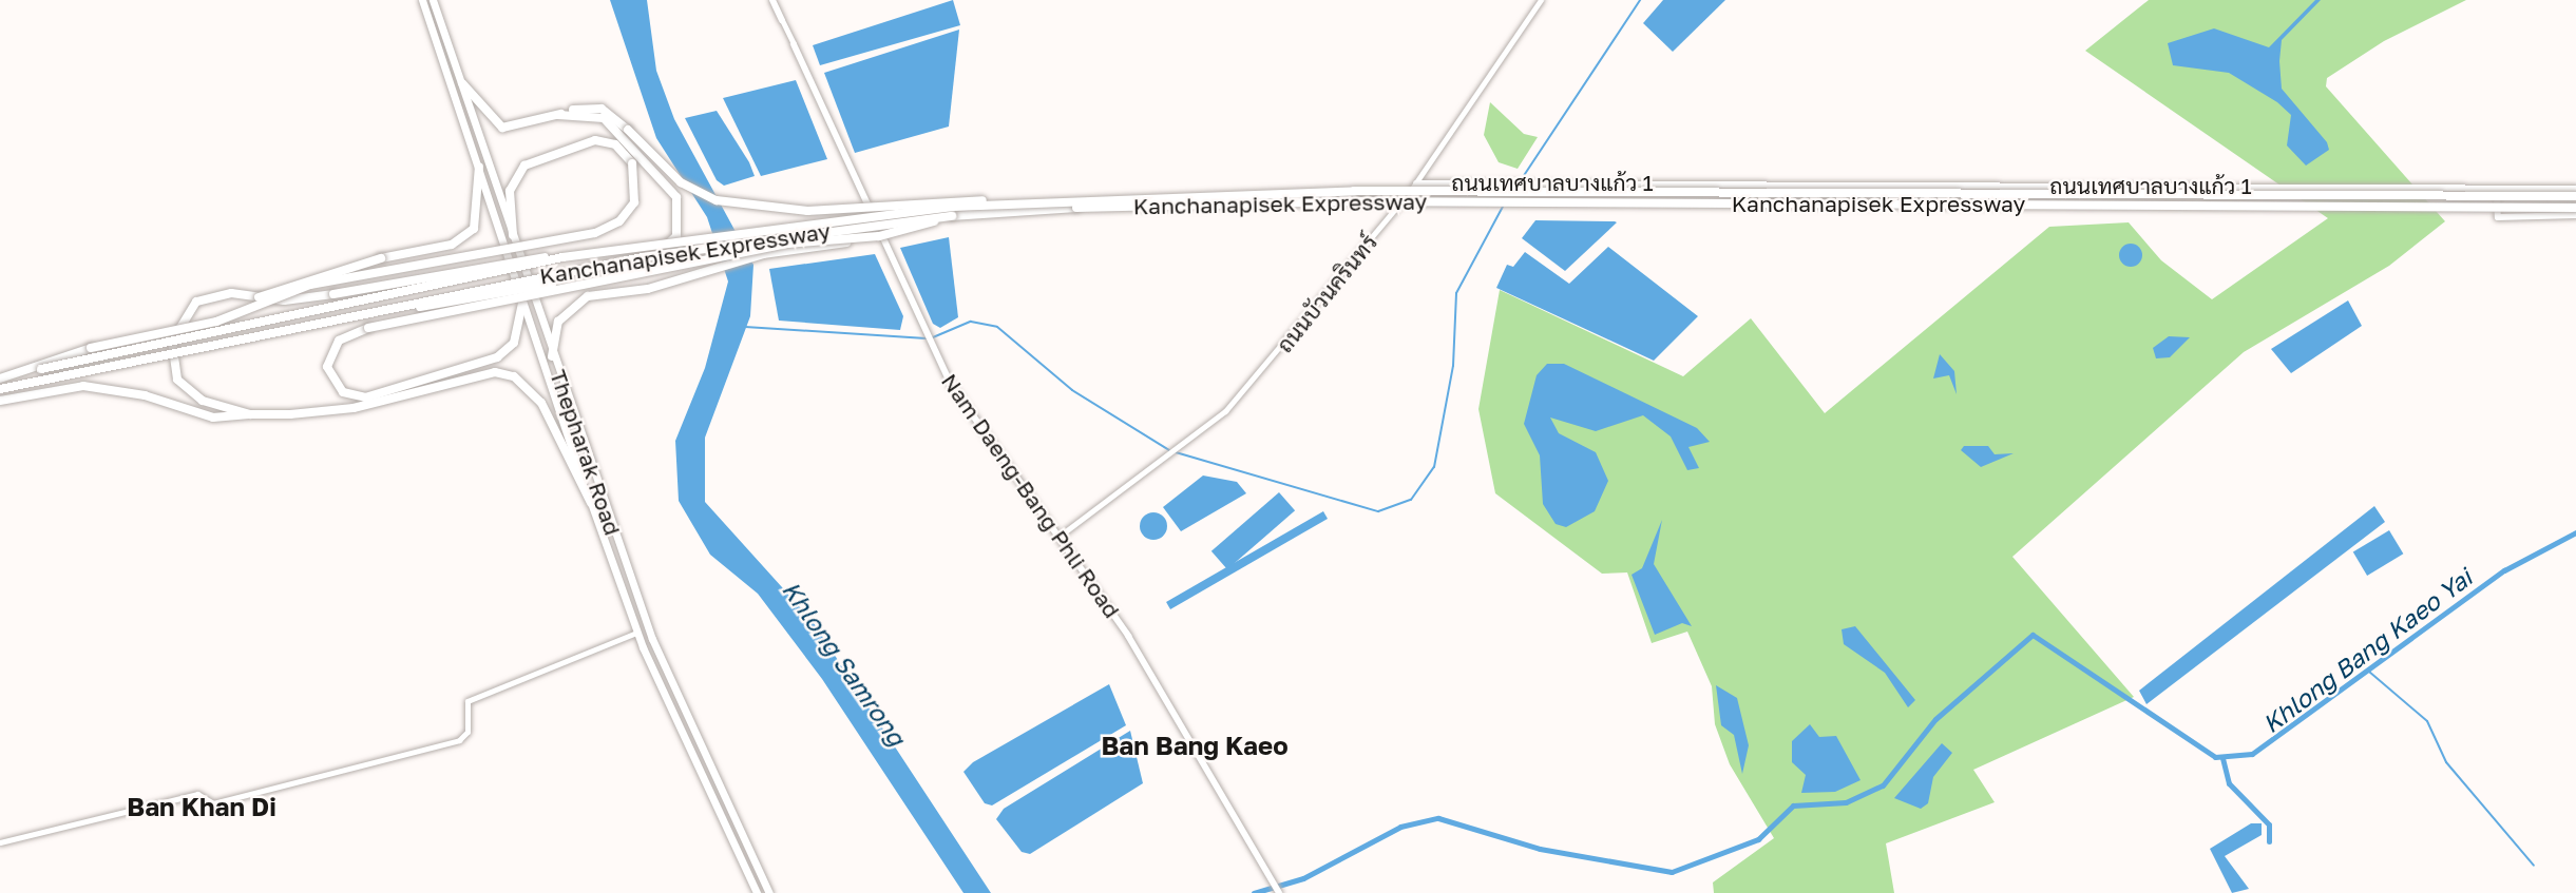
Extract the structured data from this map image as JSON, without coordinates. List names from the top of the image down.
{
  "streets": {
    "highway": ["Kanchanapisek Expressway"],
    "main road": ["ถนนเทศบาลบางแก้ว 1", "Thepharak Road", "Nam Daeng-Bang Phli Road"],
    "street": ["ถนนบัวนครินทร์"]
  },
  "crossings": [
    ["ถนนเทศบาลบางแก้ว 1", "ถนนบัวนครินทร์"],
    ["ถนนบัวนครินทร์", "Nam Daeng-Bang Phli Road"]
  ],
  "districts": ["Ban Bang Kaeo", "Ban Khan Di"],
  "water": ["Khlong Bang Kaeo Yai", "Khlong Samrong"]
}
